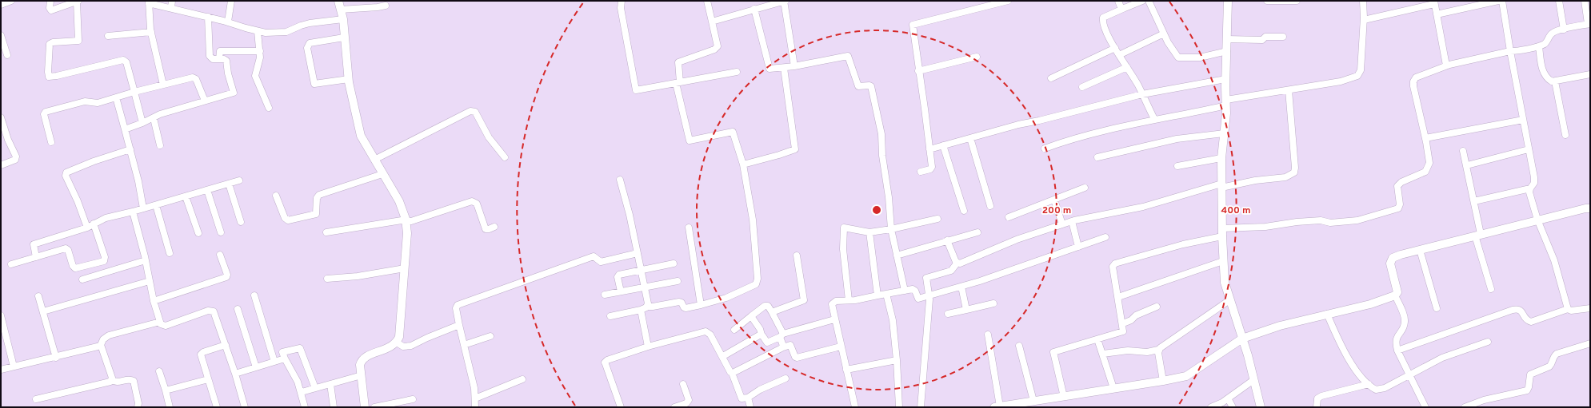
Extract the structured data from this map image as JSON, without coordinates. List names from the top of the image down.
{
  "rings": ["200 m", "400 m"]
}
